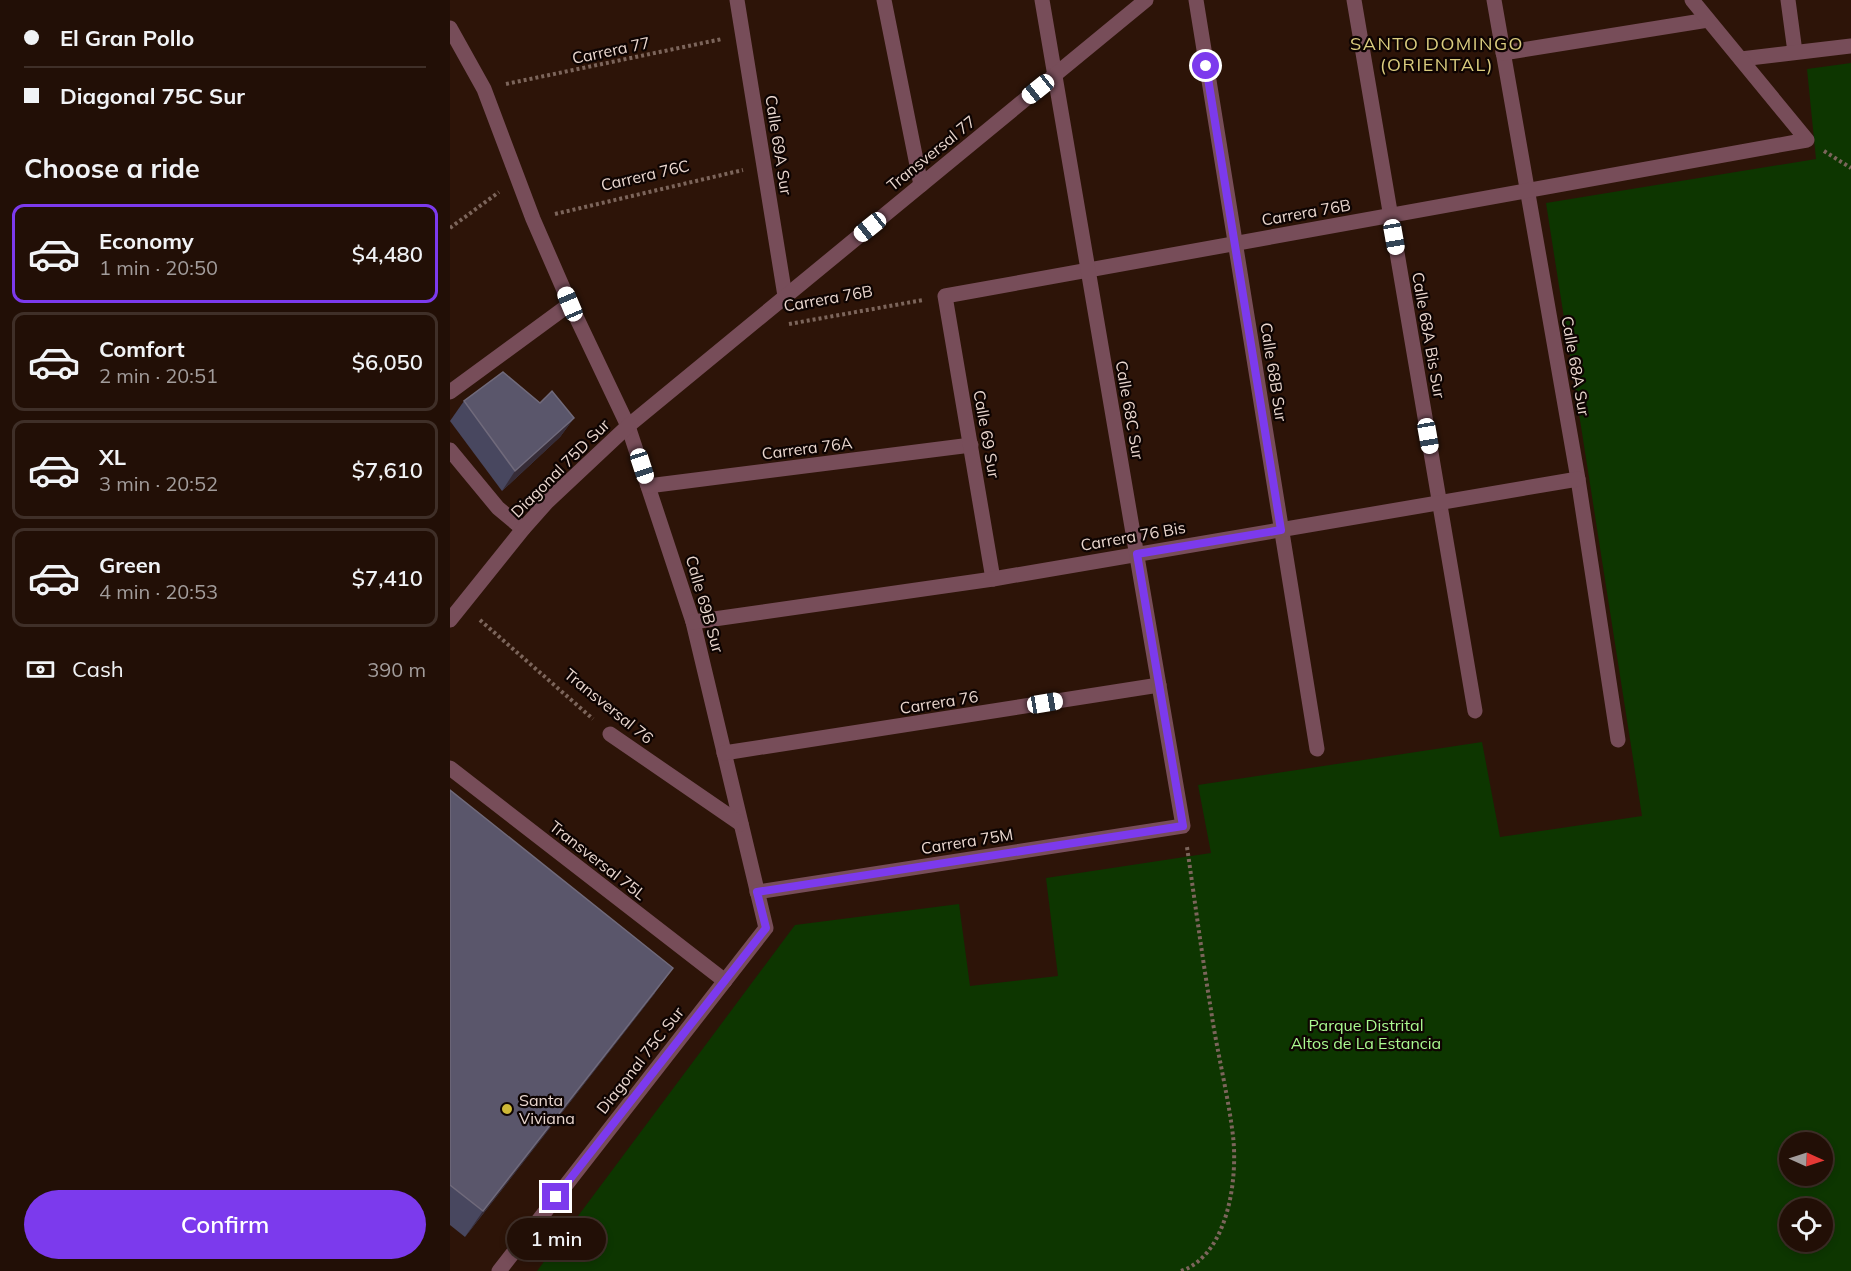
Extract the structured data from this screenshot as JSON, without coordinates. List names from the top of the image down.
{
  "streets": {
    "street": [
      "Calle 69A Sur",
      "Transversal 77",
      "Carrera 76B",
      "Calle 68A Bis Sur",
      "Calle 68A Sur",
      "Calle 68B Sur",
      "Calle 68C Sur",
      "Calle 69 Sur",
      "Carrera 76A",
      "Diagonal 75D Sur",
      "Carrera 76 Bis",
      "Calle 69B Sur",
      "Carrera 76",
      "Transversal 76",
      "Carrera 75M",
      "Transversal 75L",
      "Diagonal 75C Sur"
    ],
    "path": ["Carrera 77", "Carrera 76C"]
  },
  "crossings": [
    ["Carrera 77", "Calle 69A Sur"],
    ["Carrera 77", "Calle 69B Sur"],
    ["Calle 69A Sur", "Transversal 77"],
    ["Calle 69A Sur", "Carrera 76C"],
    ["Transversal 77", "Calle 68C Sur"],
    ["Transversal 77", "Diagonal 75D Sur"],
    ["Transversal 77", "Calle 69B Sur"],
    ["Carrera 76C", "Calle 69B Sur"],
    ["Carrera 76B", "Calle 68A Bis Sur"],
    ["Carrera 76B", "Calle 68A Sur"],
    ["Carrera 76B", "Calle 68B Sur"],
    ["Carrera 76B", "Calle 68C Sur"],
    ["Carrera 76B", "Calle 69 Sur"],
    ["Calle 68A Bis Sur", "Carrera 76 Bis"],
    ["Calle 68A Sur", "Carrera 76 Bis"],
    ["Calle 68B Sur", "Carrera 76 Bis"],
    ["Calle 68C Sur", "Carrera 76 Bis"],
    ["Calle 68C Sur", "Carrera 76"],
    ["Calle 68C Sur", "Carrera 75M"],
    ["Calle 69 Sur", "Carrera 76A"],
    ["Calle 69 Sur", "Carrera 76 Bis"],
    ["Carrera 76A", "Calle 69B Sur"],
    ["Diagonal 75D Sur", "Calle 69B Sur"],
    ["Diagonal 75D Sur", "Transversal 76"],
    ["Carrera 76 Bis", "Calle 69B Sur"],
    ["Calle 69B Sur", "Carrera 76"],
    ["Calle 69B Sur", "Transversal 76"],
    ["Calle 69B Sur", "Carrera 75M"],
    ["Calle 69B Sur", "Diagonal 75C Sur"],
    ["Transversal 75L", "Diagonal 75C Sur"]
  ],
  "districts": ["SANTO DOMINGO (ORIENTAL)"],
  "parks": ["Parque Distrital Altos de La Estancia"],
  "places": ["Santa Viviana"],
  "north": "right",
  "page": {
    "banner": ["El Gran Pollo", "Diagonal 75C Sur"],
    "heading": "Choose a ride",
    "list": [
      {
        "name": "Economy",
        "note": "1 min · 20:50",
        "value": "$4,480"
      },
      {
        "name": "Comfort",
        "note": "2 min · 20:51",
        "value": "$6,050"
      },
      {
        "name": "XL",
        "note": "3 min · 20:52",
        "value": "$7,610"
      },
      {
        "name": "Green",
        "note": "4 min · 20:53",
        "value": "$7,410"
      }
    ],
    "pay": ["Cash", "390 m"],
    "buttons": "Confirm",
    "bubble": "1 min"
  }
}
